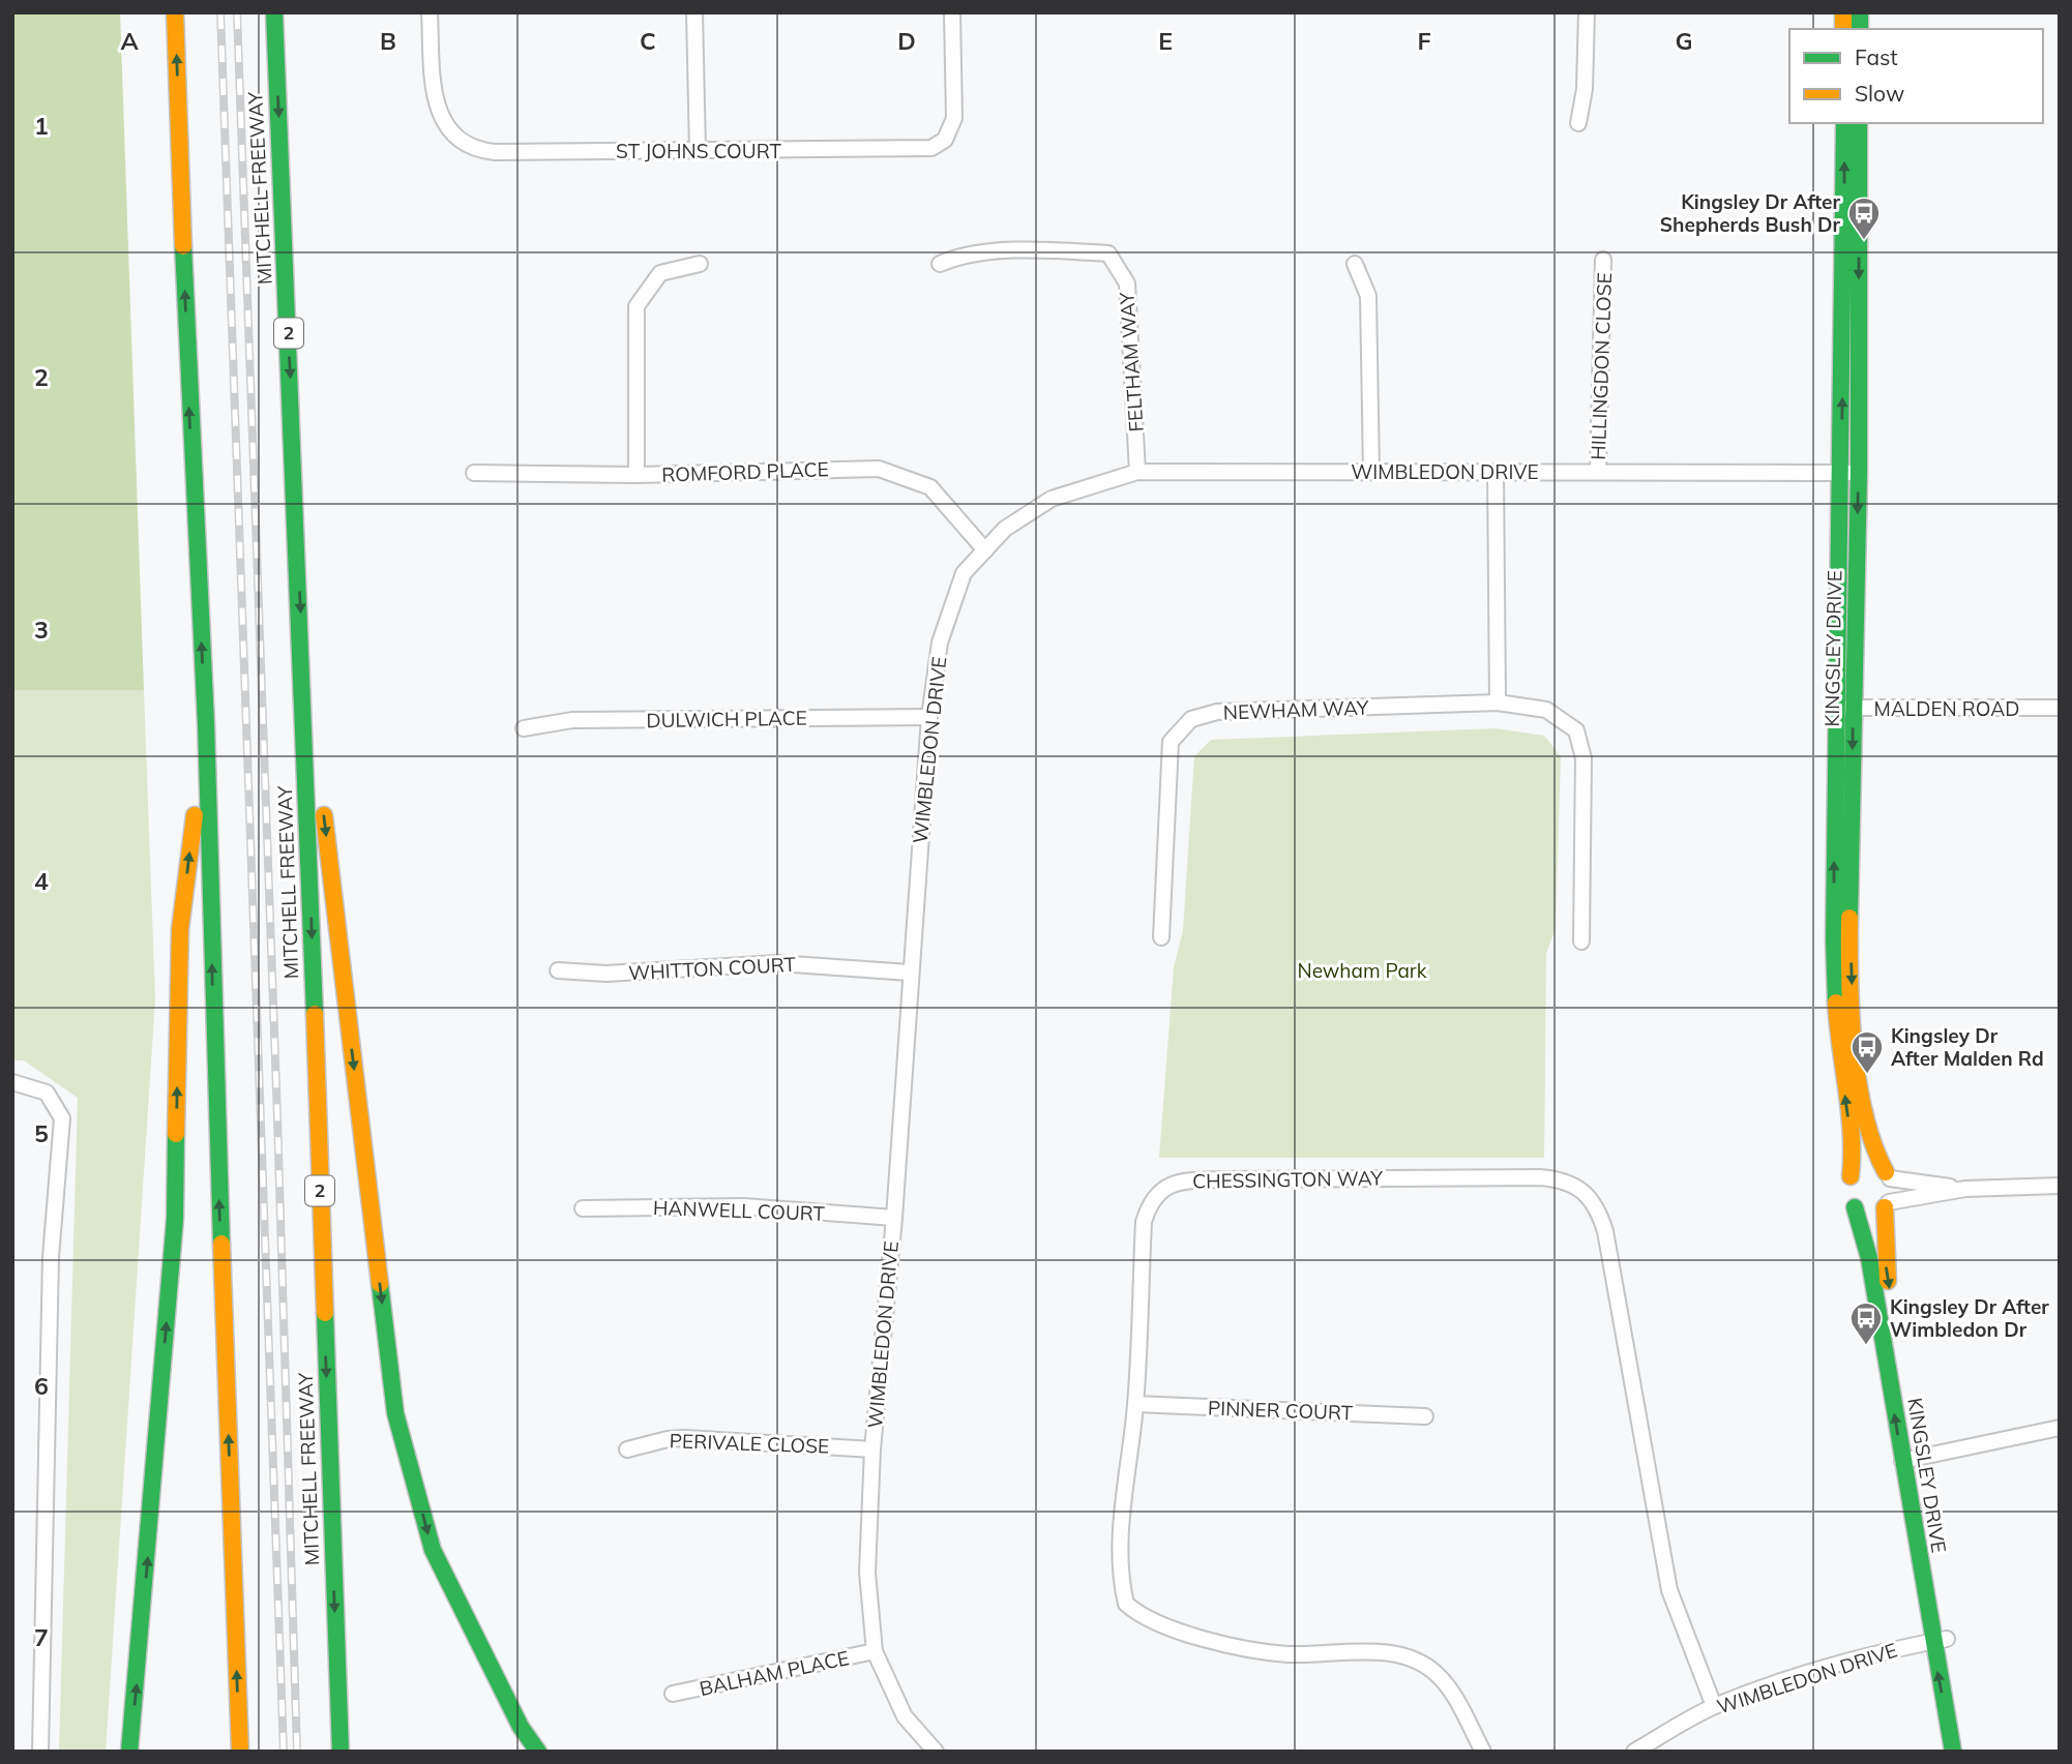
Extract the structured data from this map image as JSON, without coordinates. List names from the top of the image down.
{
  "streets": {
    "main road": ["MITCHELL FREEWAY", "2", "KINGSLEY DRIVE"],
    "street": [
      "ST JOHNS COURT",
      "FELTHAM WAY",
      "HILLINGDON CLOSE",
      "ROMFORD PLACE",
      "WIMBLEDON DRIVE",
      "MALDEN ROAD",
      "NEWHAM WAY",
      "DULWICH PLACE",
      "WHITTON COURT",
      "CHESSINGTON WAY",
      "HANWELL COURT",
      "PINNER COURT",
      "PERIVALE CLOSE",
      "BALHAM PLACE"
    ]
  },
  "crossings": [
    ["FELTHAM WAY", "WIMBLEDON DRIVE"],
    ["HILLINGDON CLOSE", "WIMBLEDON DRIVE"],
    ["ROMFORD PLACE", "WIMBLEDON DRIVE"],
    ["WIMBLEDON DRIVE", "KINGSLEY DRIVE"],
    ["WIMBLEDON DRIVE", "DULWICH PLACE"],
    ["WIMBLEDON DRIVE", "WHITTON COURT"],
    ["WIMBLEDON DRIVE", "CHESSINGTON WAY"],
    ["WIMBLEDON DRIVE", "HANWELL COURT"],
    ["WIMBLEDON DRIVE", "PERIVALE CLOSE"],
    ["WIMBLEDON DRIVE", "BALHAM PLACE"],
    ["KINGSLEY DRIVE", "MALDEN ROAD"],
    ["CHESSINGTON WAY", "PINNER COURT"]
  ],
  "parks": ["Newham Park"],
  "places": {
    "bus stop": ["Kingsley Dr After Shepherds Bush Dr", "Kingsley Dr After Malden Rd", "Kingsley Dr After Wimbledon Dr"]
  },
  "legend": ["Fast", "Slow"],
  "grid": {
    "columns": [
      "A",
      "B",
      "C",
      "D",
      "E",
      "F",
      "G"
    ],
    "rows": [
      "1",
      "2",
      "3",
      "4",
      "5",
      "6",
      "7"
    ]
  }
}
